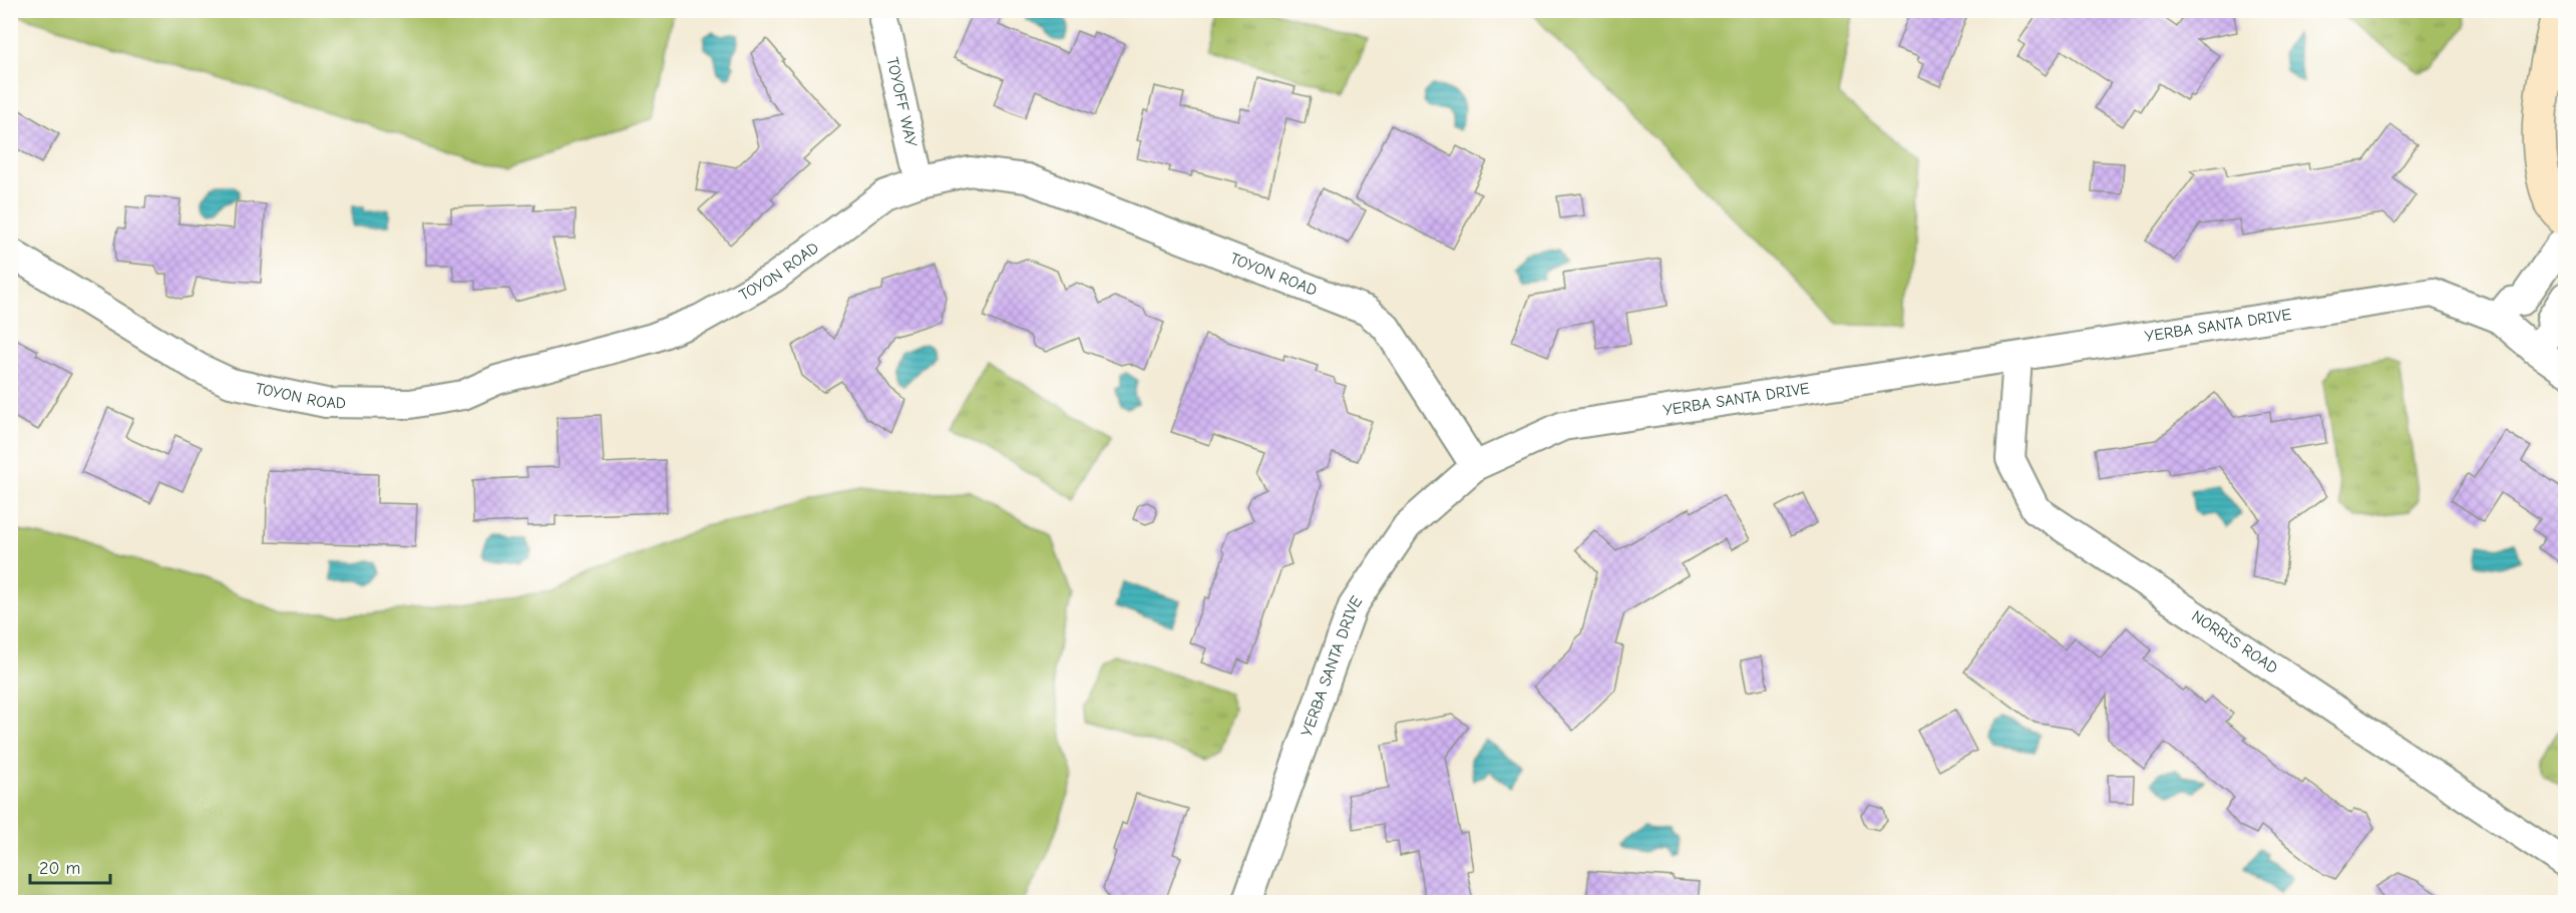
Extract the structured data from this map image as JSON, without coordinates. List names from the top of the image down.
{
  "streets": {
    "street": [
      "TOYOFF WAY",
      "TOYON ROAD",
      "YERBA SANTA DRIVE",
      "NORRIS ROAD"
    ]
  },
  "crossings": [
    ["TOYOFF WAY", "TOYON ROAD"],
    ["TOYON ROAD", "YERBA SANTA DRIVE"],
    ["YERBA SANTA DRIVE", "NORRIS ROAD"]
  ],
  "scale_bar": "20 m"
}
